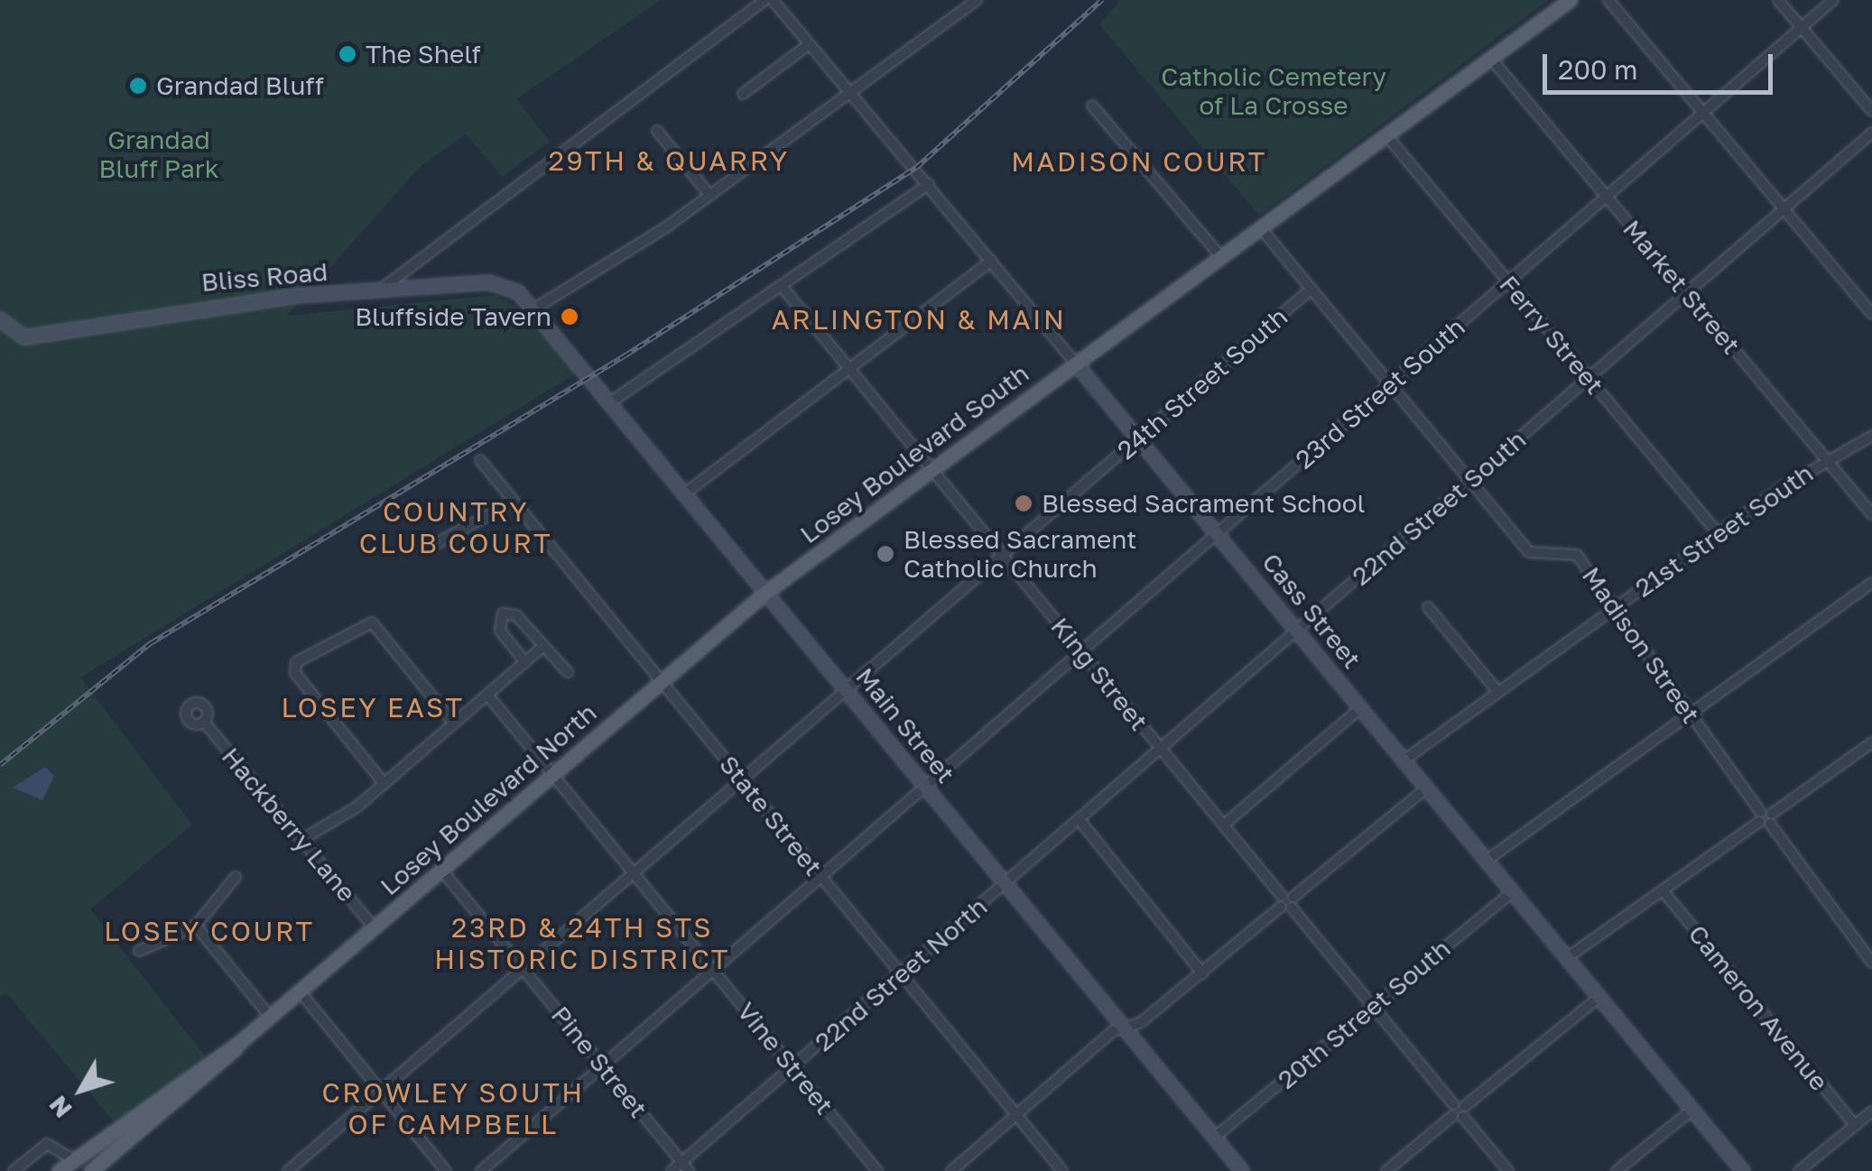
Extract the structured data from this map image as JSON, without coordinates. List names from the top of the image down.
{
  "streets": {
    "main road": ["Losey Boulevard South", "Losey Boulevard North"],
    "street": [
      "Bliss Road",
      "Market Street",
      "Ferry Street",
      "24th Street South",
      "23rd Street South",
      "22nd Street South",
      "21st Street South",
      "Cass Street",
      "Madison Street",
      "King Street",
      "Main Street",
      "State Street",
      "Hackberry Lane",
      "22nd Street North",
      "Cameron Avenue",
      "20th Street South",
      "Vine Street",
      "Pine Street"
    ]
  },
  "crossings": [
    ["Bliss Road", "Main Street"],
    ["Market Street", "23rd Street South"],
    ["Market Street", "Losey Boulevard South"],
    ["Market Street", "22nd Street South"],
    ["Market Street", "21st Street South"],
    ["Ferry Street", "23rd Street South"],
    ["Ferry Street", "Losey Boulevard South"],
    ["Ferry Street", "22nd Street South"],
    ["Ferry Street", "21st Street South"],
    ["24th Street South", "Cass Street"],
    ["24th Street South", "Madison Street"],
    ["24th Street South", "King Street"],
    ["24th Street South", "Main Street"],
    ["24th Street South", "State Street"],
    ["24th Street South", "Vine Street"],
    ["24th Street South", "Pine Street"],
    ["23rd Street South", "Cass Street"],
    ["23rd Street South", "Madison Street"],
    ["23rd Street South", "King Street"],
    ["23rd Street South", "Main Street"],
    ["23rd Street South", "State Street"],
    ["23rd Street South", "Vine Street"],
    ["23rd Street South", "Pine Street"],
    ["Losey Boulevard South", "Cass Street"],
    ["Losey Boulevard South", "Madison Street"],
    ["Losey Boulevard South", "King Street"],
    ["Losey Boulevard South", "Main Street"],
    ["Losey Boulevard South", "Losey Boulevard North"],
    ["22nd Street South", "Cass Street"],
    ["22nd Street South", "Madison Street"],
    ["22nd Street South", "King Street"],
    ["22nd Street South", "Main Street"],
    ["22nd Street South", "22nd Street North"],
    ["21st Street South", "Cass Street"],
    ["21st Street South", "Madison Street"],
    ["Cass Street", "20th Street South"],
    ["King Street", "20th Street South"],
    ["Main Street", "Losey Boulevard North"],
    ["Main Street", "22nd Street North"],
    ["Main Street", "20th Street South"],
    ["Losey Boulevard North", "State Street"],
    ["Losey Boulevard North", "Hackberry Lane"],
    ["Losey Boulevard North", "Vine Street"],
    ["Losey Boulevard North", "Pine Street"],
    ["State Street", "22nd Street North"],
    ["22nd Street North", "Vine Street"],
    ["22nd Street North", "Pine Street"]
  ],
  "districts": [
    "29TH & QUARRY",
    "MADISON COURT",
    "ARLINGTON & MAIN",
    "COUNTRY CLUB COURT",
    "LOSEY EAST",
    "23RD & 24TH STS HISTORIC DISTRICT",
    "LOSEY COURT",
    "CROWLEY SOUTH OF CAMPBELL"
  ],
  "parks": ["Catholic Cemetery of La Crosse", "Grandad Bluff Park"],
  "places": [
    "The Shelf",
    "Grandad Bluff",
    "Bluffside Tavern",
    "Blessed Sacrament School",
    "Blessed Sacrament Catholic Church"
  ],
  "scale_bar": "200 m",
  "north": "bottom left"
}
